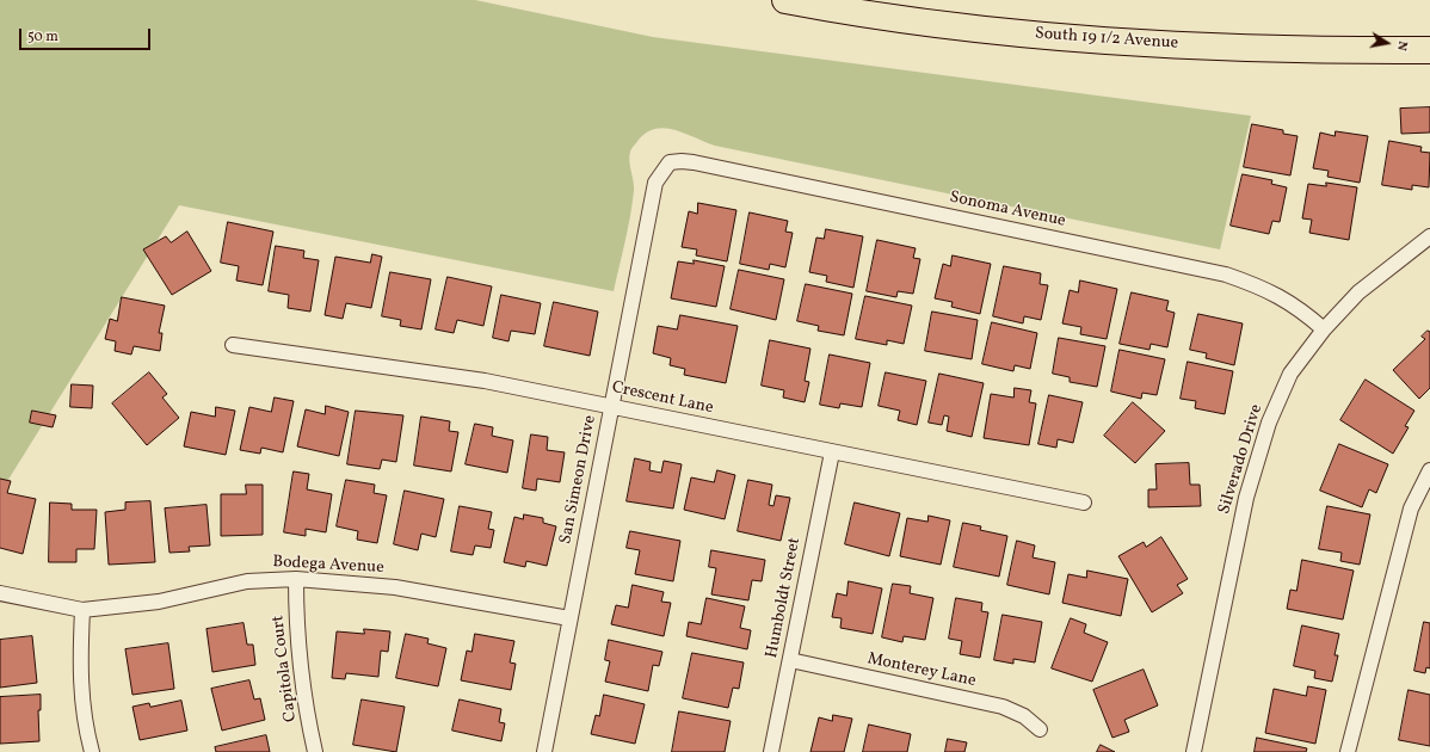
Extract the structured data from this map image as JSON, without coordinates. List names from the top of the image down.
{
  "streets": {
    "highway": ["South 19 1/2 Avenue"],
    "street": [
      "Sonoma Avenue",
      "Crescent Lane",
      "Silverado Drive",
      "San Simeon Drive",
      "Bodega Avenue",
      "Humboldt Street",
      "Capitola Court",
      "Monterey Lane"
    ]
  },
  "crossings": [
    ["Sonoma Avenue", "Silverado Drive"],
    ["Sonoma Avenue", "San Simeon Drive"],
    ["Crescent Lane", "San Simeon Drive"],
    ["Crescent Lane", "Humboldt Street"],
    ["San Simeon Drive", "Bodega Avenue"],
    ["Bodega Avenue", "Capitola Court"],
    ["Humboldt Street", "Monterey Lane"]
  ],
  "scale_bar": "50 m",
  "north": "right"
}
